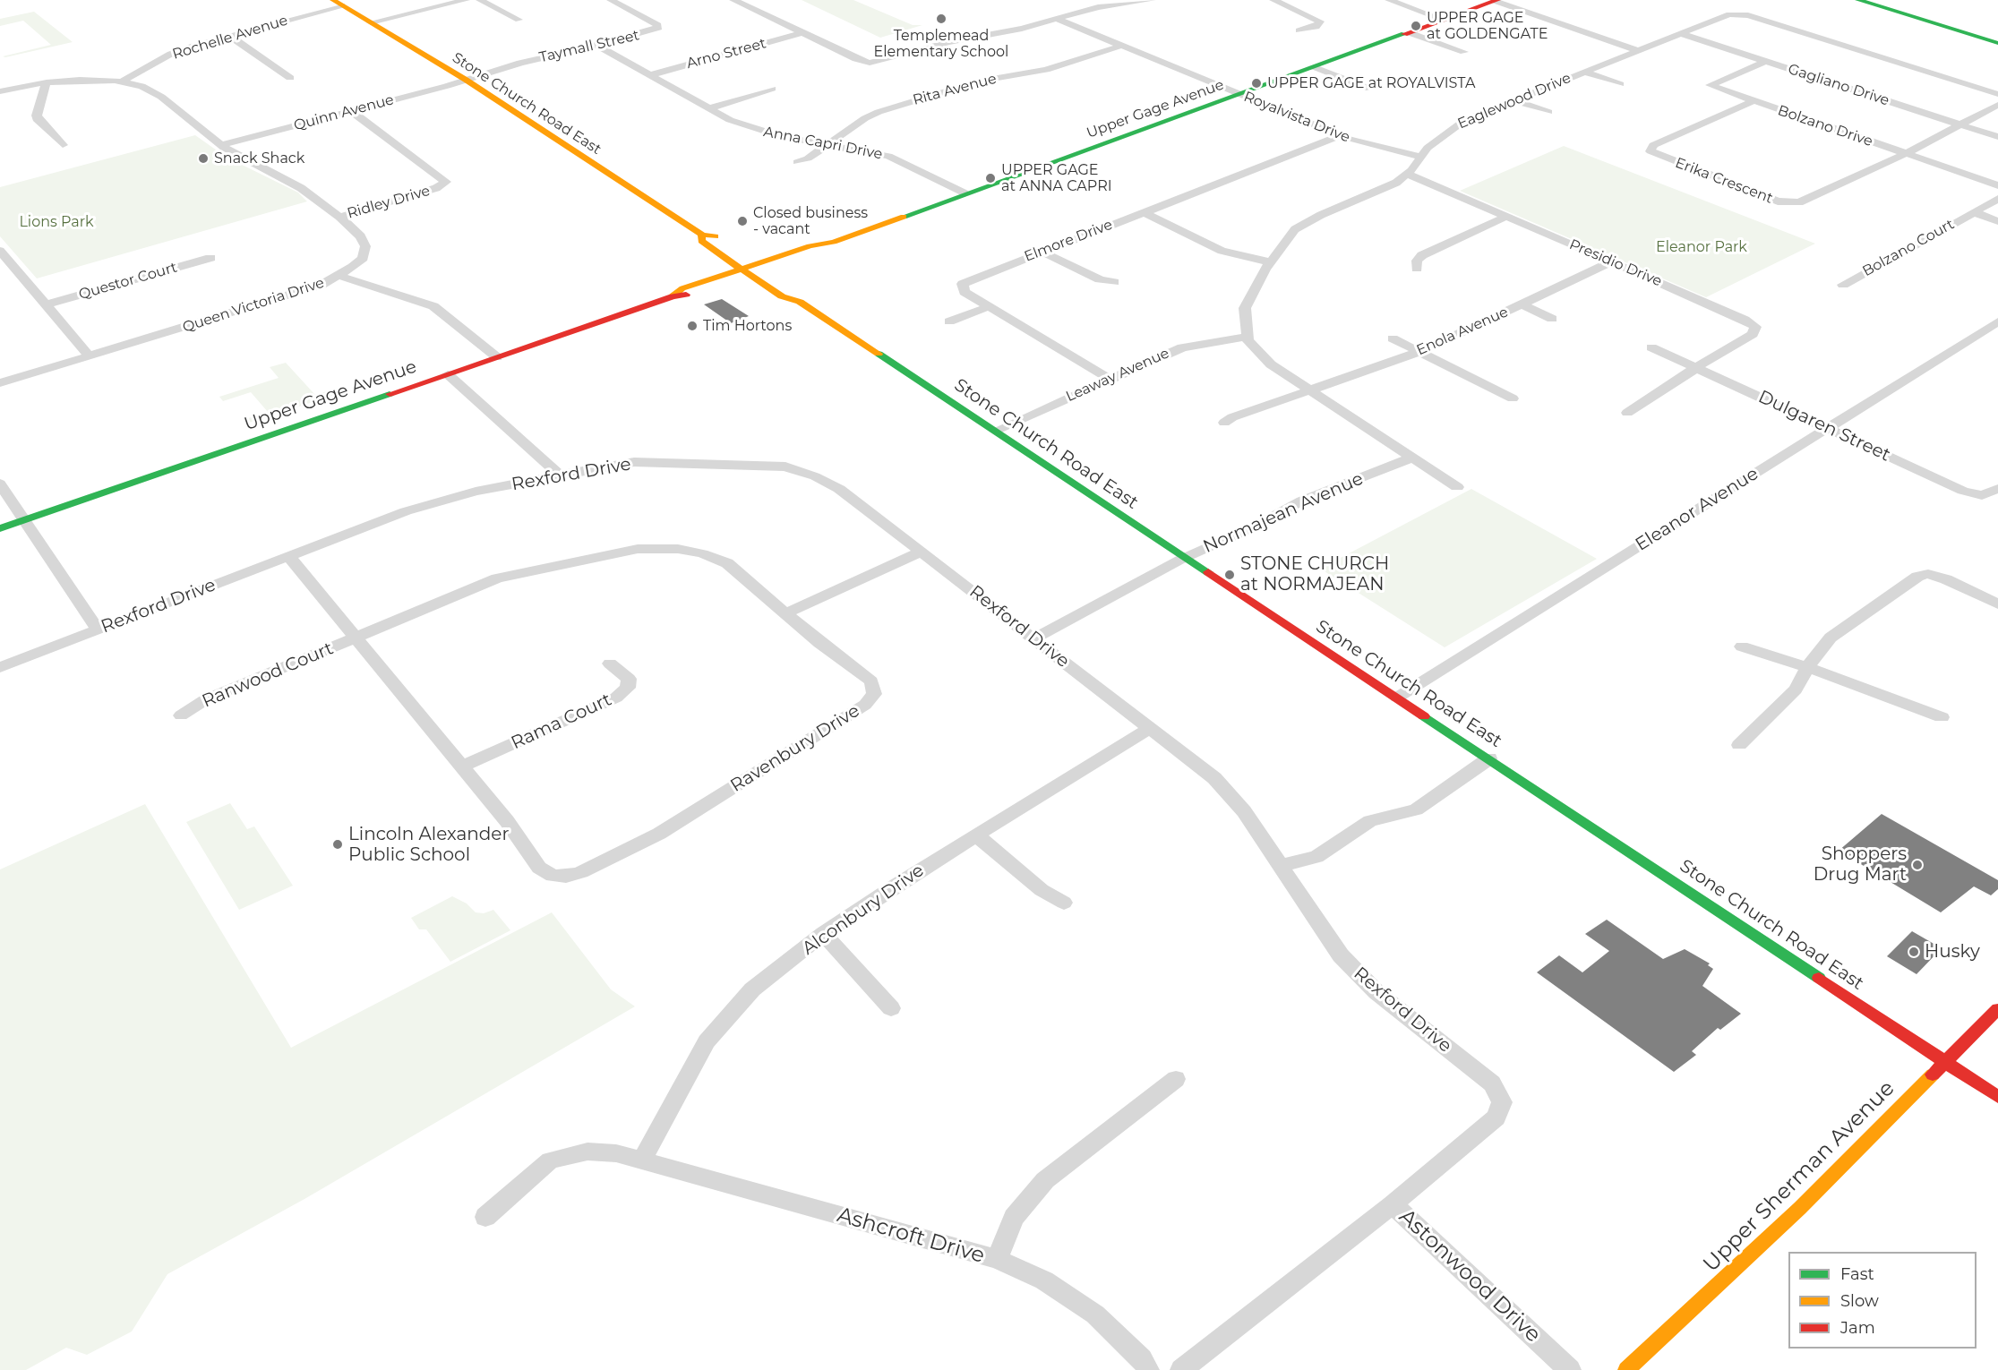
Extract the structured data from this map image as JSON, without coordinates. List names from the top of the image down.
{
  "streets": {
    "main road": ["Stone Church Road East", "Upper Gage Avenue", "Upper Sherman Avenue"],
    "street": [
      "Rochelle Avenue",
      "Taymall Street",
      "Arno Street",
      "Gagliano Drive",
      "Rita Avenue",
      "Eaglewood Drive",
      "Quinn Avenue",
      "Royalvista Drive",
      "Bolzano Drive",
      "Anna Capri Drive",
      "Erika Crescent",
      "Ridley Drive",
      "Elmore Drive",
      "Bolzano Court",
      "Presidio Drive",
      "Questor Court",
      "Queen Victoria Drive",
      "Enola Avenue",
      "Leaway Avenue",
      "Dulgaren Street",
      "Rexford Drive",
      "Eleanor Avenue",
      "Normajean Avenue",
      "Ranwood Court",
      "Rama Court",
      "Ravenbury Drive",
      "Alconbury Drive",
      "Ashcroft Drive",
      "Astonwood Drive"
    ]
  },
  "crossings": [
    ["Rochelle Avenue", "Stone Church Road East"],
    ["Rochelle Avenue", "Queen Victoria Drive"],
    ["Taymall Street", "Stone Church Road East"],
    ["Taymall Street", "Quinn Avenue"],
    ["Taymall Street", "Anna Capri Drive"],
    ["Arno Street", "Anna Capri Drive"],
    ["Gagliano Drive", "Eaglewood Drive"],
    ["Gagliano Drive", "Bolzano Drive"],
    ["Rita Avenue", "Royalvista Drive"],
    ["Rita Avenue", "Anna Capri Drive"],
    ["Eaglewood Drive", "Royalvista Drive"],
    ["Eaglewood Drive", "Presidio Drive"],
    ["Eaglewood Drive", "Leaway Avenue"],
    ["Stone Church Road East", "Upper Gage Avenue"],
    ["Stone Church Road East", "Quinn Avenue"],
    ["Stone Church Road East", "Leaway Avenue"],
    ["Stone Church Road East", "Eleanor Avenue"],
    ["Stone Church Road East", "Normajean Avenue"],
    ["Stone Church Road East", "Upper Sherman Avenue"],
    ["Upper Gage Avenue", "Royalvista Drive"],
    ["Upper Gage Avenue", "Anna Capri Drive"],
    ["Quinn Avenue", "Ridley Drive"],
    ["Quinn Avenue", "Queen Victoria Drive"],
    ["Royalvista Drive", "Elmore Drive"],
    ["Bolzano Drive", "Erika Crescent"],
    ["Ridley Drive", "Queen Victoria Drive"],
    ["Elmore Drive", "Leaway Avenue"],
    ["Presidio Drive", "Enola Avenue"],
    ["Presidio Drive", "Dulgaren Street"],
    ["Dulgaren Street", "Eleanor Avenue"],
    ["Rexford Drive", "Normajean Avenue"],
    ["Rexford Drive", "Ravenbury Drive"],
    ["Rexford Drive", "Alconbury Drive"],
    ["Rexford Drive", "Astonwood Drive"],
    ["Ranwood Court", "Ravenbury Drive"],
    ["Rama Court", "Ravenbury Drive"],
    ["Alconbury Drive", "Ashcroft Drive"]
  ],
  "parks": ["Lions Park", "Eleanor Park"],
  "places": [
    "Templemead Elementary School",
    "UPPER GAGE at GOLDENGATE",
    "UPPER GAGE at ROYALVISTA",
    "Snack Shack",
    "UPPER GAGE at ANNA CAPRI",
    "Closed business - vacant",
    "Tim Hortons",
    "STONE CHURCH at NORMAJEAN",
    "Lincoln Alexander Public School",
    "Shoppers Drug Mart",
    "Husky"
  ],
  "legend": ["Fast", "Slow", "Jam"]
}
